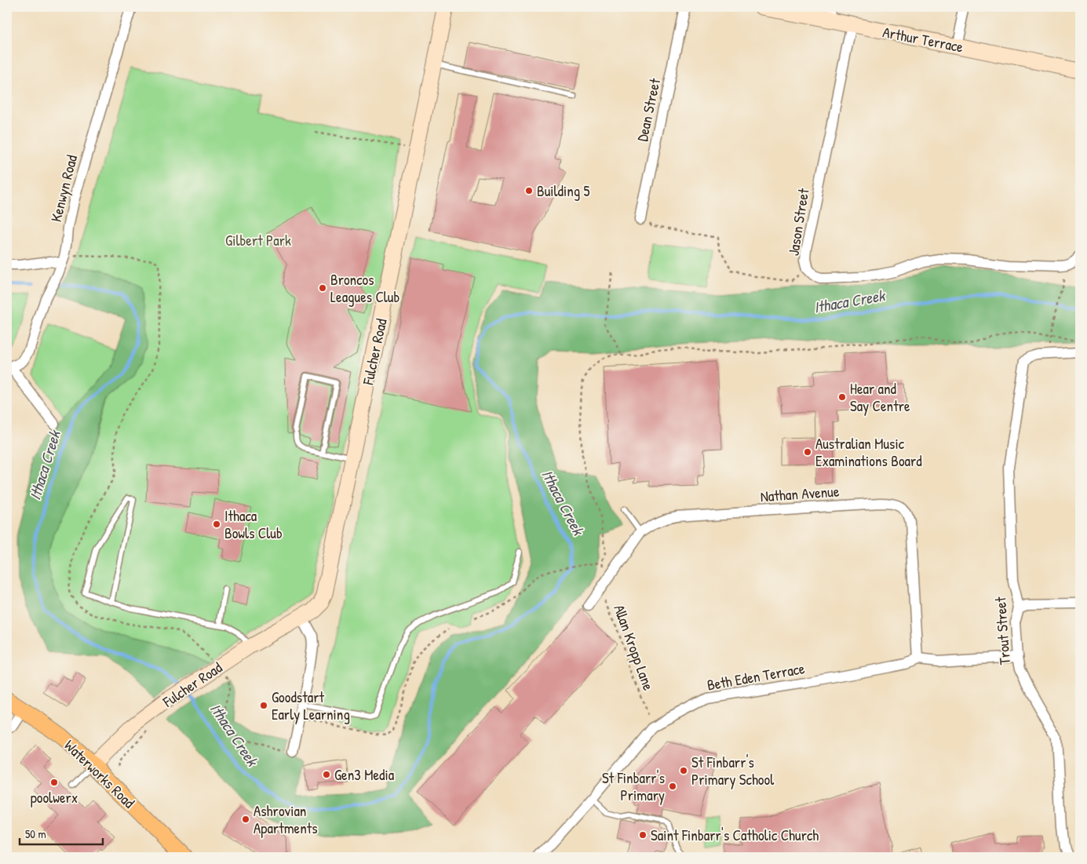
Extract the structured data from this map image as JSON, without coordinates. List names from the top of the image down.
{
  "streets": {
    "main road": ["Waterworks Road"],
    "street": [
      "Arthur Terrace",
      "Dean Street",
      "Kenwyn Road",
      "Jason Street",
      "Fulcher Road",
      "Nathan Avenue",
      "Trout Street",
      "Beth Eden Terrace"
    ],
    "path": ["Allan Kropp Lane"]
  },
  "crossings": [
    ["Arthur Terrace", "Jason Street"],
    ["Fulcher Road", "Waterworks Road"],
    ["Nathan Avenue", "Allan Kropp Lane"],
    ["Nathan Avenue", "Beth Eden Terrace"],
    ["Trout Street", "Beth Eden Terrace"]
  ],
  "water": ["Ithaca Creek"],
  "parks": ["Gilbert Park"],
  "places": [
    "Building 5",
    "Broncos Leagues Club",
    "Hear and Say Centre",
    "Australian Music Examinations Board",
    "Ithaca Bowls Club",
    "Goodstart Early Learning",
    "St Finbarr's Primary School",
    "Gen3 Media",
    "poolwerx",
    "St Finbarr's Primary",
    "Ashrovian Apartments",
    "Saint Finbarr's Catholic Church"
  ],
  "scale_bar": "50 m"
}
